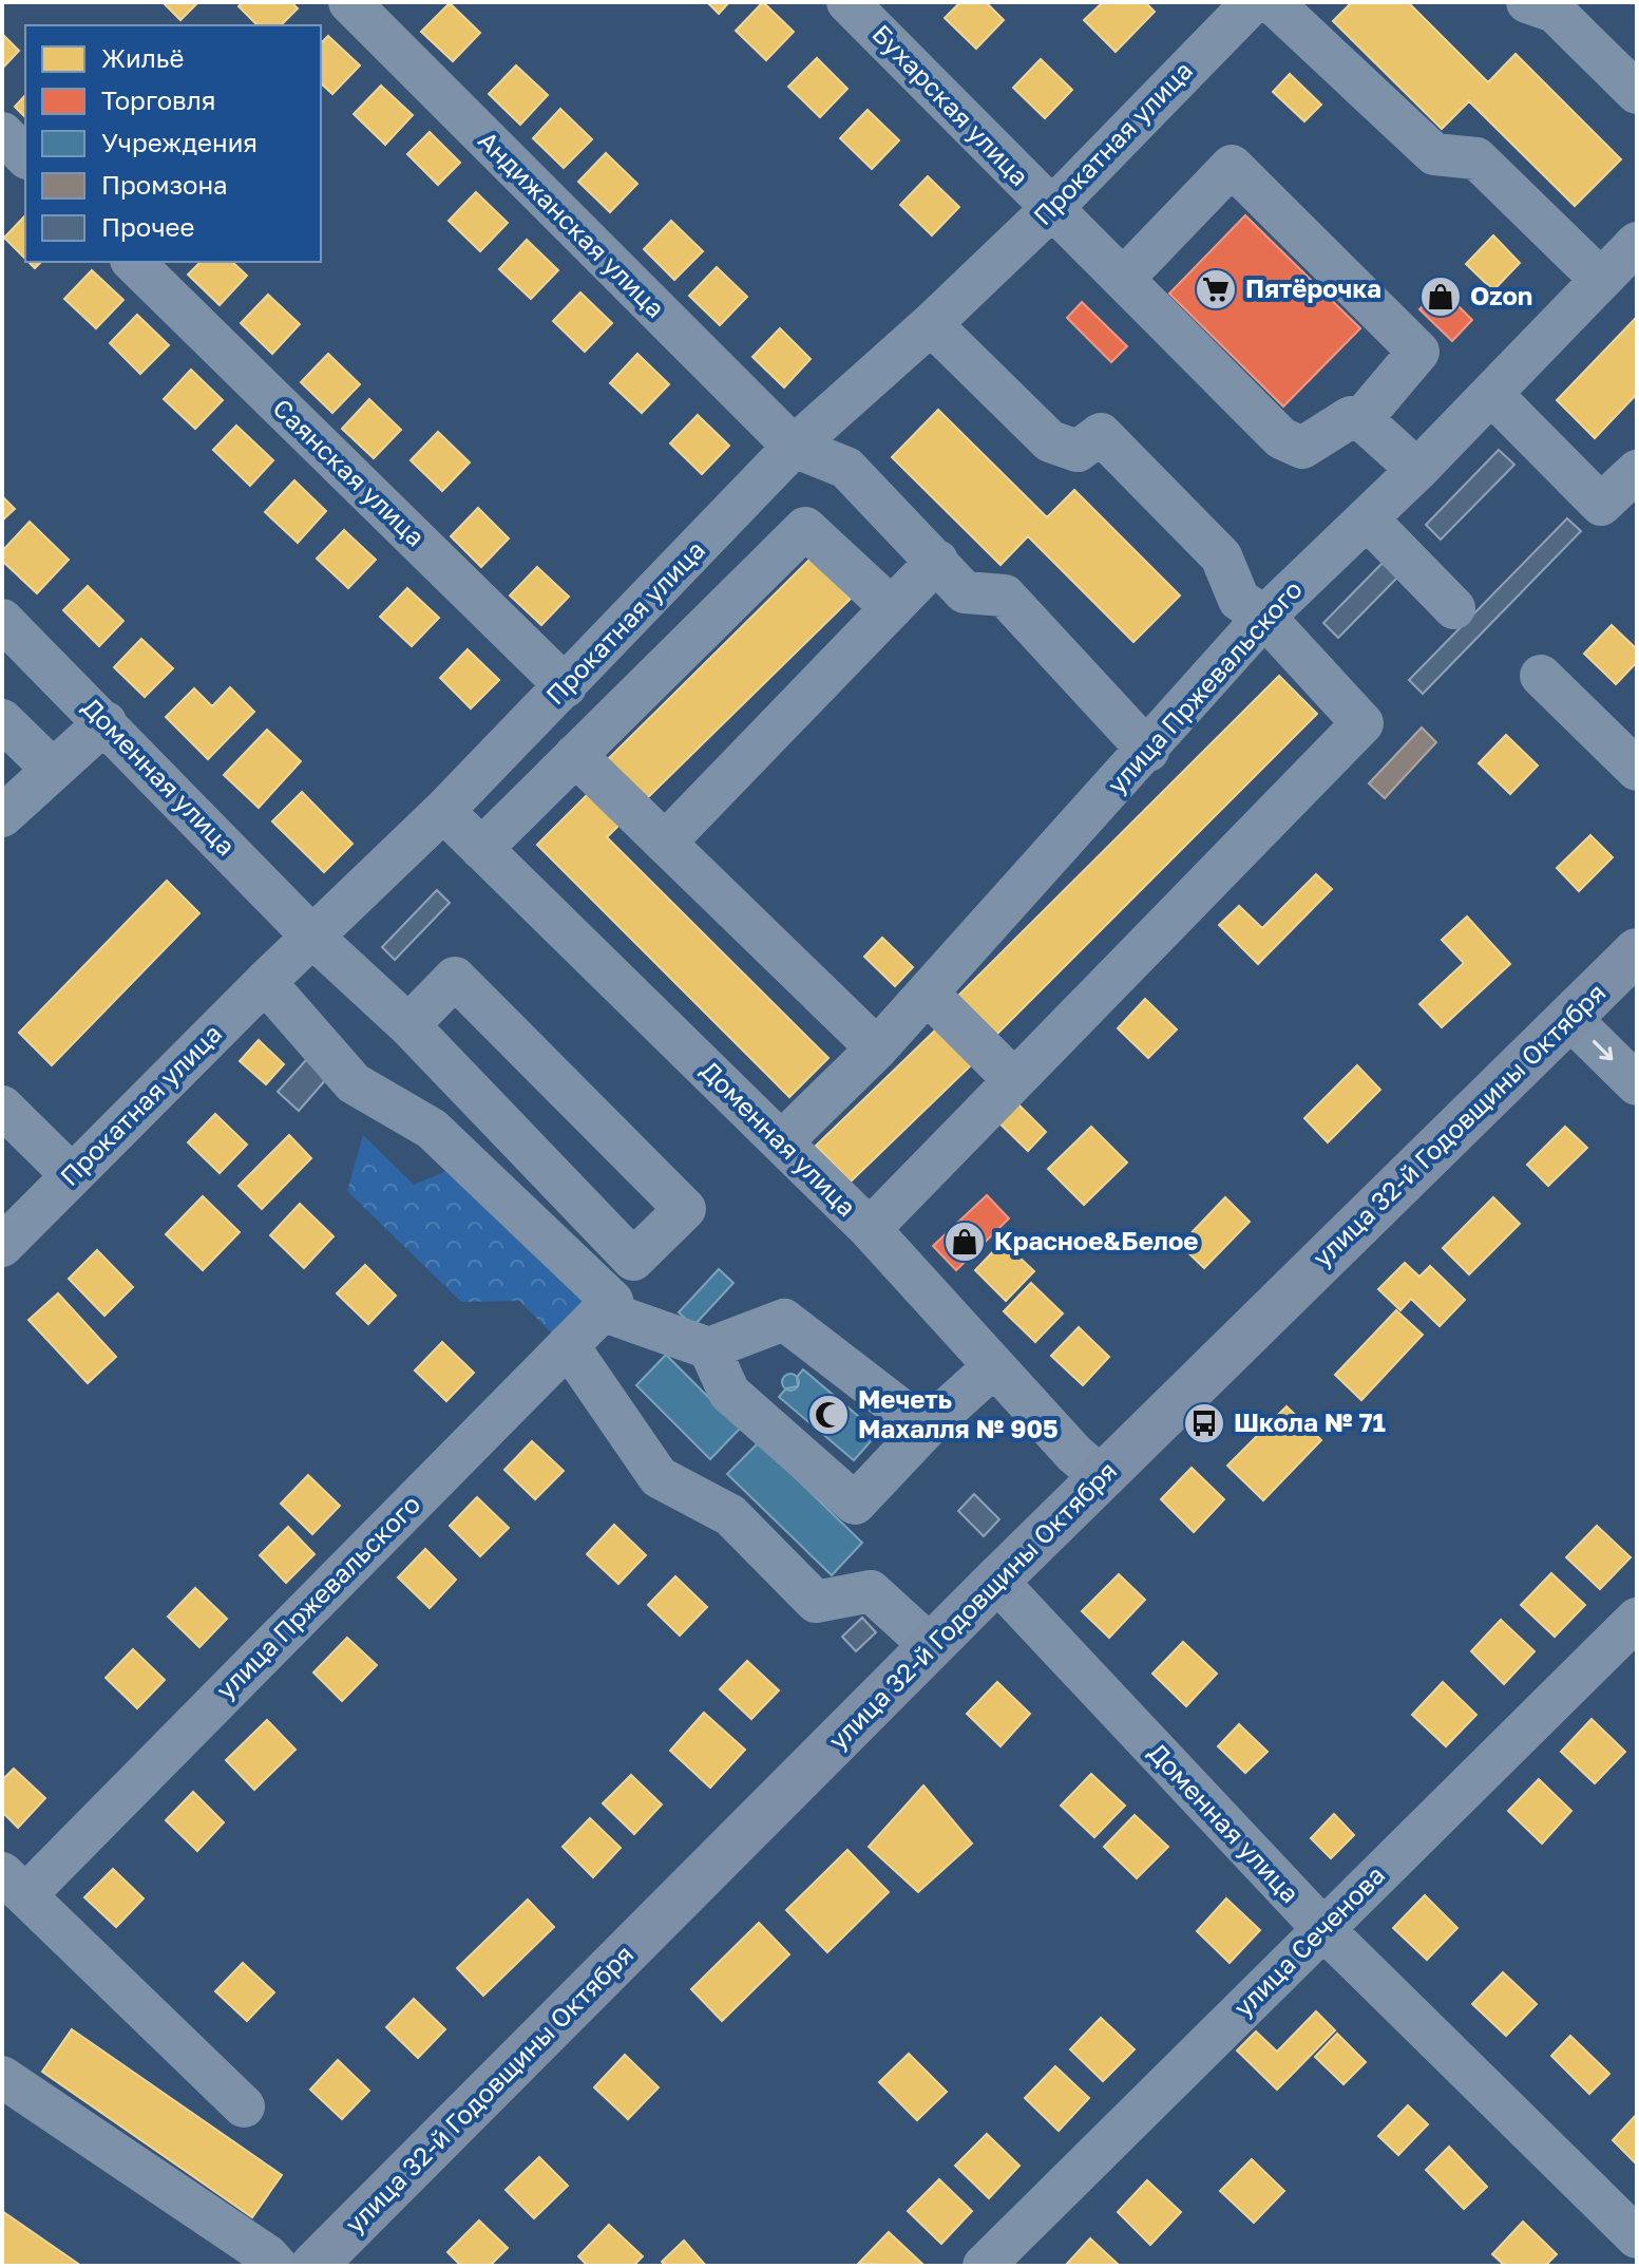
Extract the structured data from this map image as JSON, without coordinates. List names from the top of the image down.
{
  "streets": {
    "main road": ["улица 32-й Годовщины Октября"],
    "street": [
      "Бухарская улица",
      "Прокатная улица",
      "Андижанская улица",
      "Саянская улица",
      "улица Пржевальского",
      "Доменная улица",
      "улица Сеченова"
    ]
  },
  "crossings": [
    ["Бухарская улица", "Прокатная улица"],
    ["Прокатная улица", "Андижанская улица"],
    ["Прокатная улица", "Саянская улица"],
    ["Прокатная улица", "Доменная улица"],
    ["улица Пржевальского", "Доменная улица"],
    ["Доменная улица", "улица 32-й Годовщины Октября"],
    ["Доменная улица", "улица Сеченова"]
  ],
  "places": {
    "supermarket": ["Пятёрочка"],
    "shop": ["Ozon", "Красное&Белое"],
    "mosque": ["Мечеть Махалля № 905"],
    "bus stop": ["Школа № 71"]
  },
  "legend": [
    "Жильё",
    "Торговля",
    "Учреждения",
    "Промзона",
    "Прочее"
  ]
}
